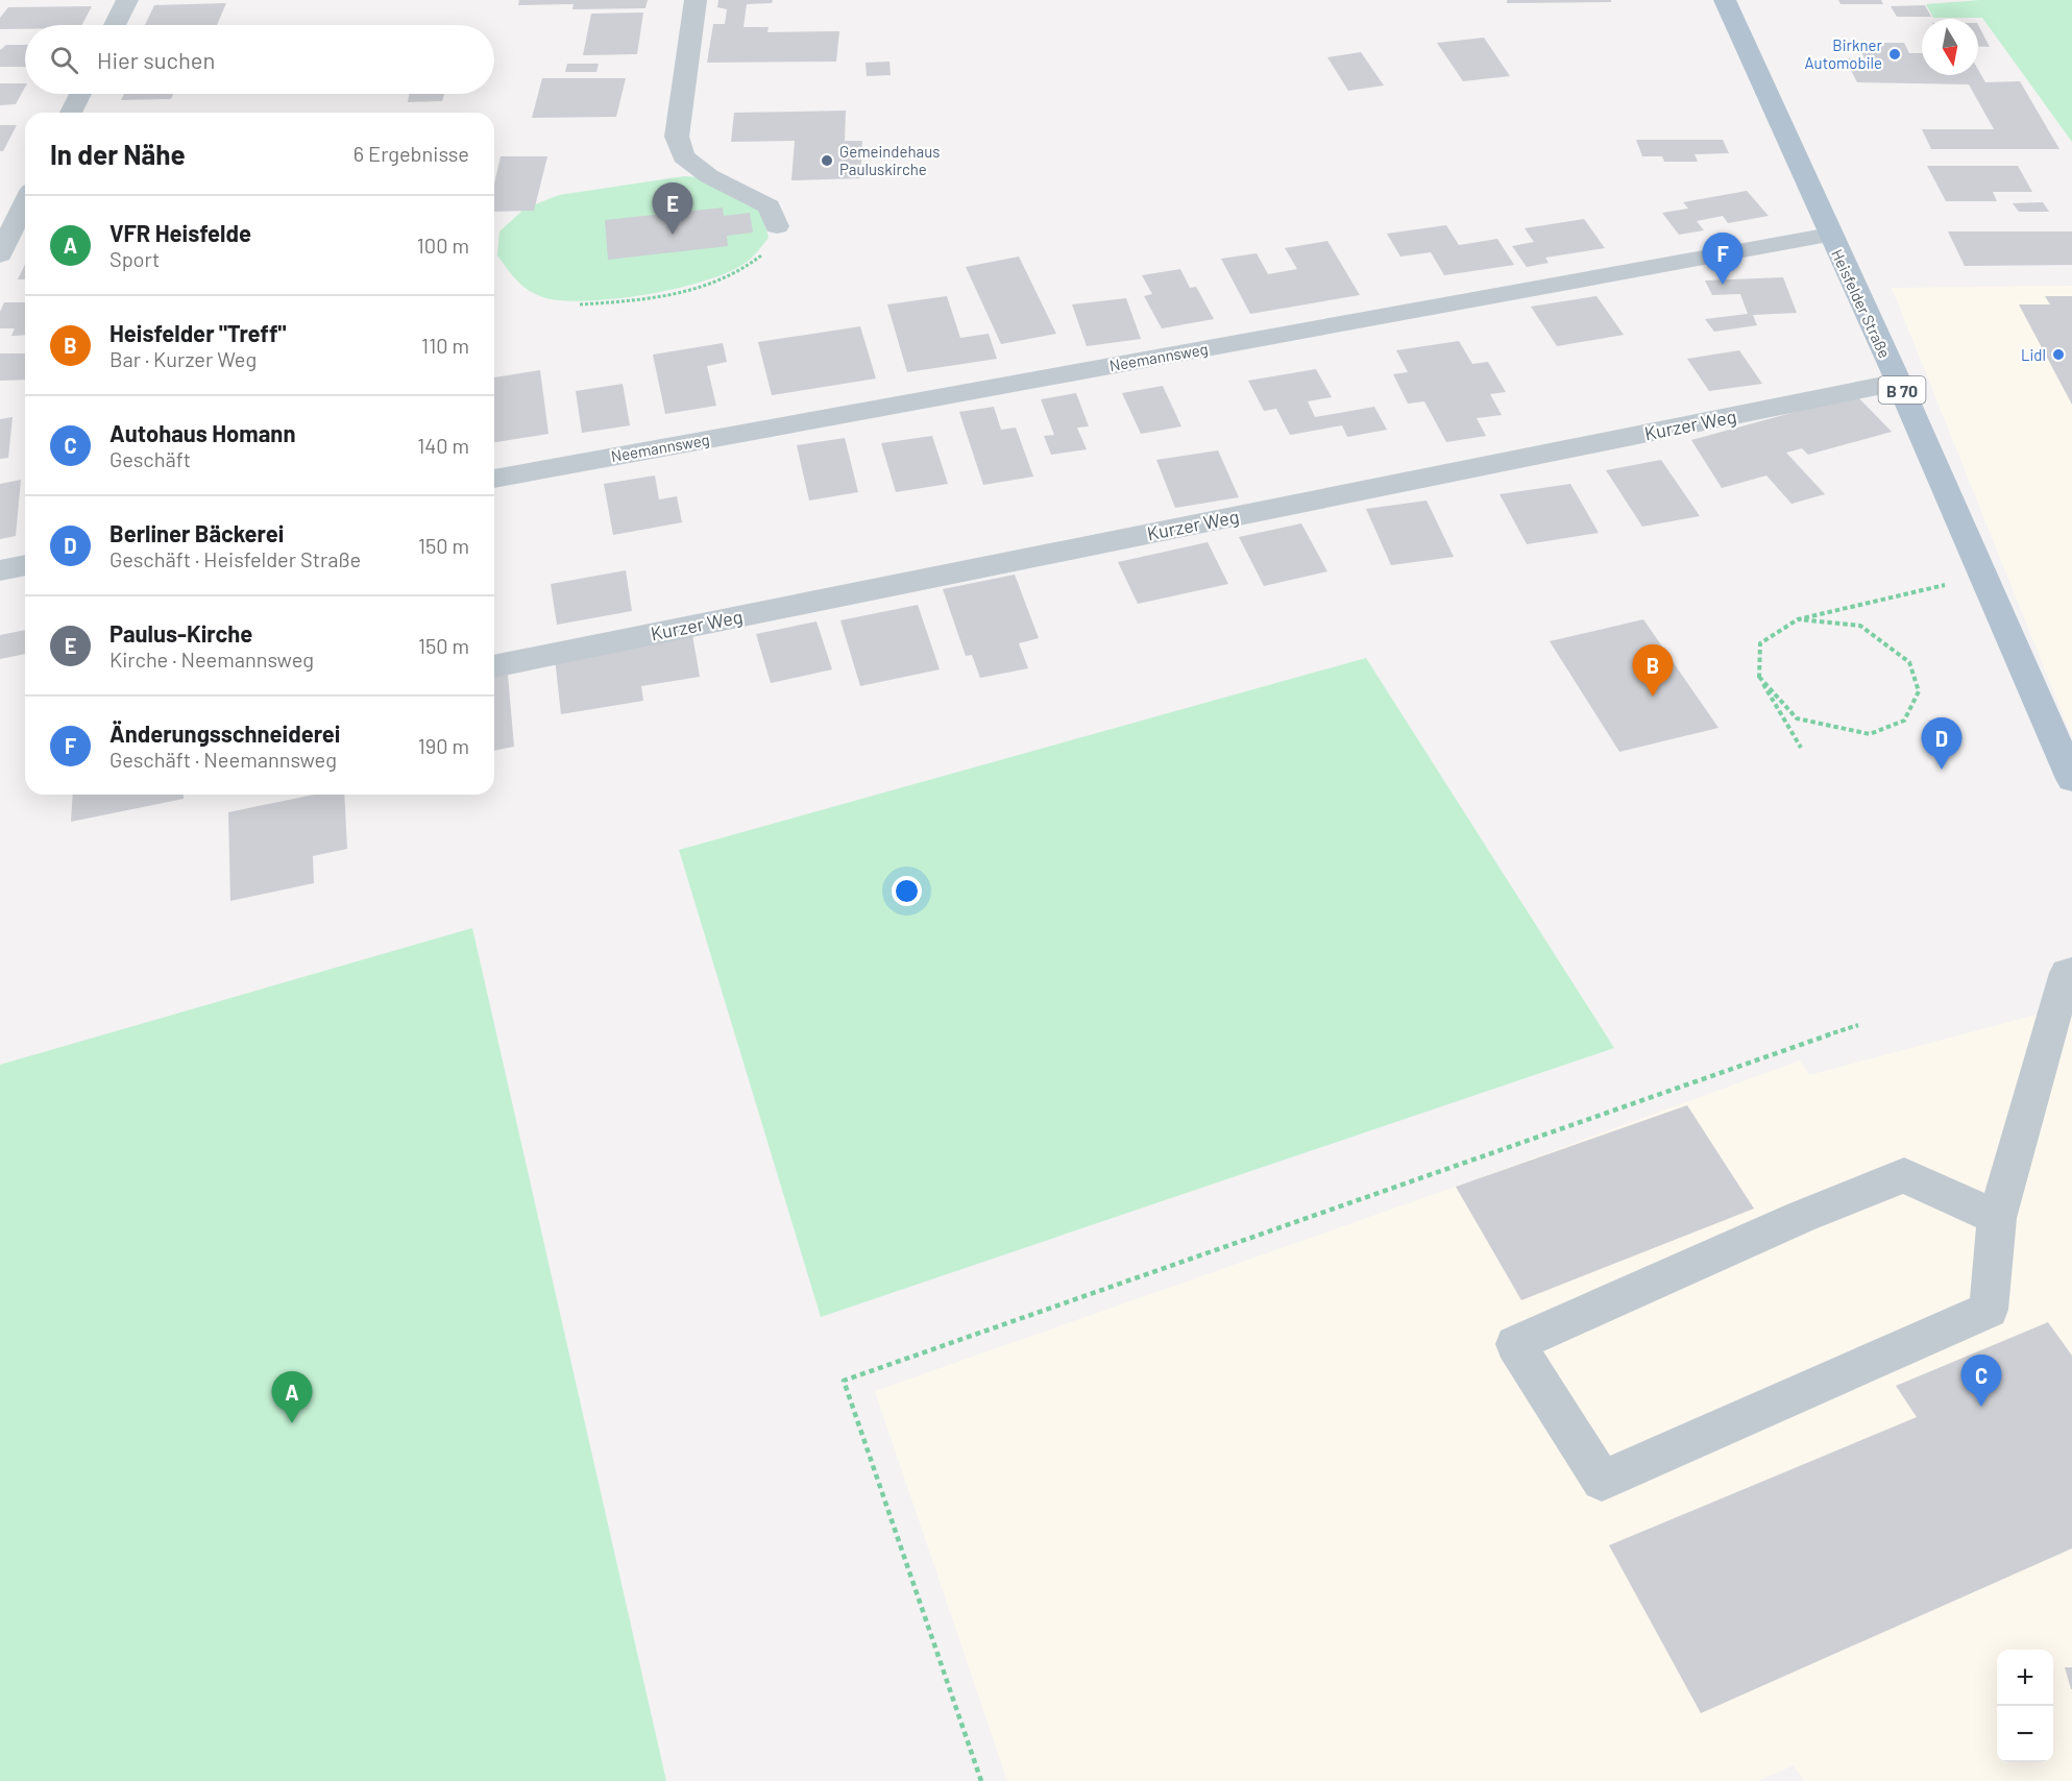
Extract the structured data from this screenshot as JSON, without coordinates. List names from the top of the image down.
{
  "streets": {
    "main road": ["Heisfelder Straße", "B 70"],
    "street": ["Neemannsweg", "Kurzer Weg"]
  },
  "crossings": [
    ["Heisfelder Straße", "Neemannsweg"],
    ["Heisfelder Straße", "Kurzer Weg"]
  ],
  "places": ["Birkner Automobile", "Gemeindehaus Pauluskirche", "Lidl"],
  "north": "bottom",
  "page": {
    "search": "Hier suchen",
    "heading": ["In der Nähe", "6 Ergebnisse"],
    "pins": [
      "E",
      "F",
      "B",
      "D",
      "C",
      "A"
    ],
    "list": [
      {
        "mark": "A",
        "name": "VFR Heisfelde",
        "note": "Sport",
        "value": "100 m"
      },
      {
        "mark": "B",
        "name": "Heisfelder \"Treff\"",
        "note": "Bar · Kurzer Weg",
        "value": "110 m"
      },
      {
        "mark": "C",
        "name": "Autohaus Homann",
        "note": "Geschäft",
        "value": "140 m"
      },
      {
        "mark": "D",
        "name": "Berliner Bäckerei",
        "note": "Geschäft · Heisfelder Straße",
        "value": "150 m"
      },
      {
        "mark": "E",
        "name": "Paulus-Kirche",
        "note": "Kirche · Neemannsweg",
        "value": "150 m"
      },
      {
        "mark": "F",
        "name": "Änderungsschneiderei",
        "note": "Geschäft · Neemannsweg",
        "value": "190 m"
      }
    ],
    "map_buttons": ["+", "−"]
  }
}
